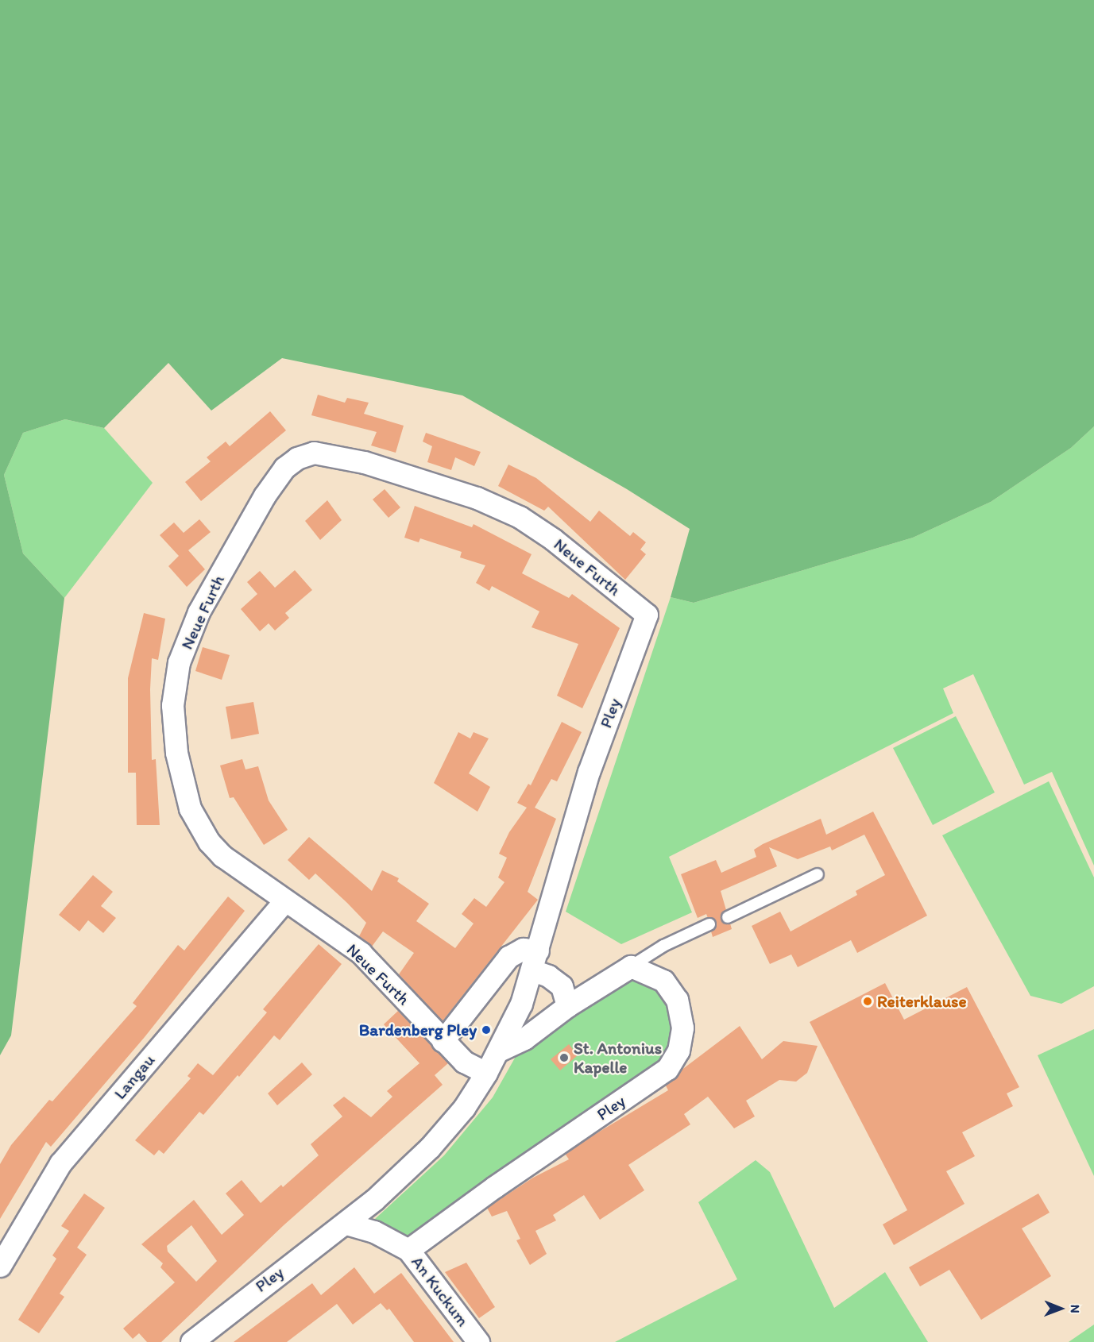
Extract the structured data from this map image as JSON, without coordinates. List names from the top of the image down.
{
  "streets": {
    "street": [
      "Neue Furth",
      "Pley",
      "Langau",
      "An Kuckum"
    ]
  },
  "crossings": [
    ["Neue Furth", "Pley"],
    ["Neue Furth", "Langau"],
    ["Pley", "An Kuckum"]
  ],
  "places": ["Reiterklause", "Bardenberg Pley", "St. Antonius Kapelle"],
  "north": "right"
}
